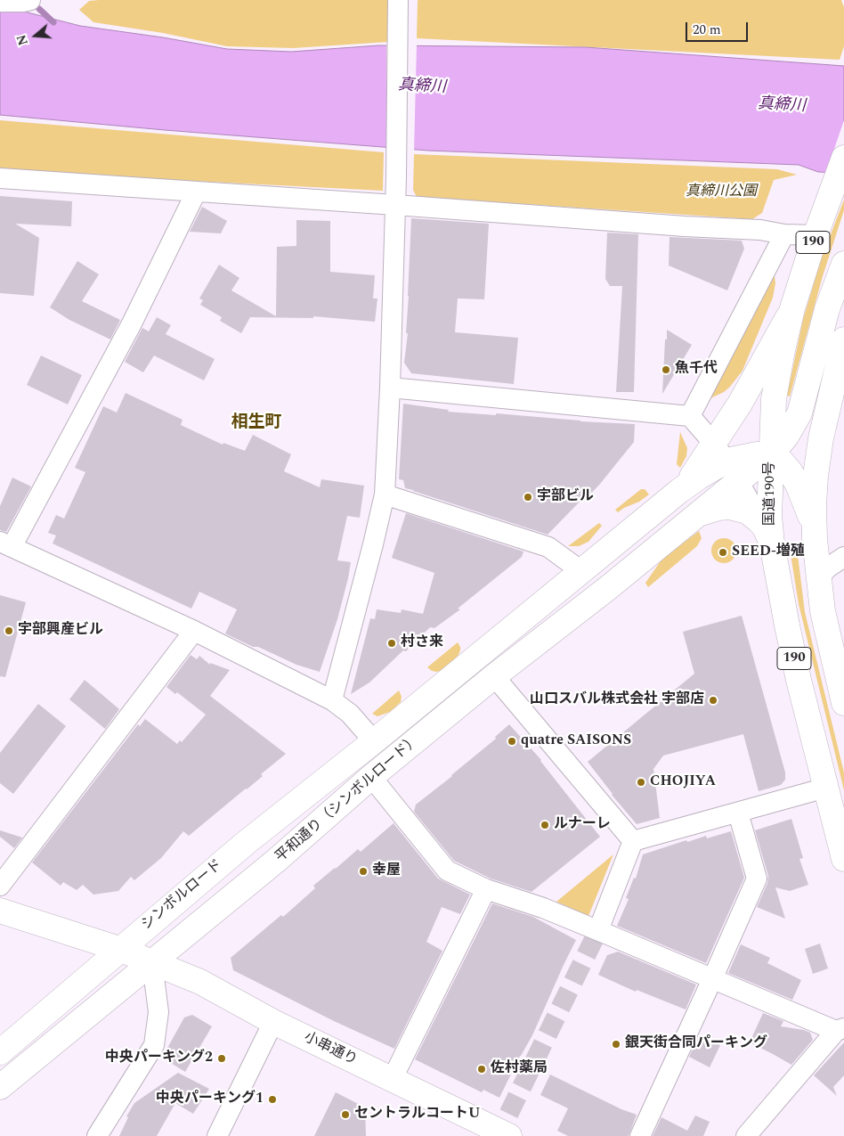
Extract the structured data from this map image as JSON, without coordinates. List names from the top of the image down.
{
  "streets": {
    "main road": [
      "190",
      "国道190号",
      "平和通り（シンボルロード）",
      "シンボルロード",
      "小串通り"
    ]
  },
  "crossings": [
    ["国道190号", "平和通り（シンボルロード）"],
    ["平和通り（シンボルロード）", "シンボルロード"],
    ["平和通り（シンボルロード）", "小串通り"],
    ["シンボルロード", "小串通り"]
  ],
  "districts": ["相生町"],
  "water": ["真締川"],
  "parks": ["真締川公園"],
  "places": [
    "魚千代",
    "宇部ビル",
    "SEED-増殖",
    "宇部興産ビル",
    "村さ来",
    "山口スバル株式会社 宇部店",
    "quatre SAISONS",
    "CHOJIYA",
    "ルナーレ",
    "幸屋",
    "銀天街合同パーキング",
    "中央パーキング2",
    "佐村薬局",
    "中央パーキング1",
    "セントラルコートU"
  ],
  "scale_bar": "20 m",
  "north": "left"
}
